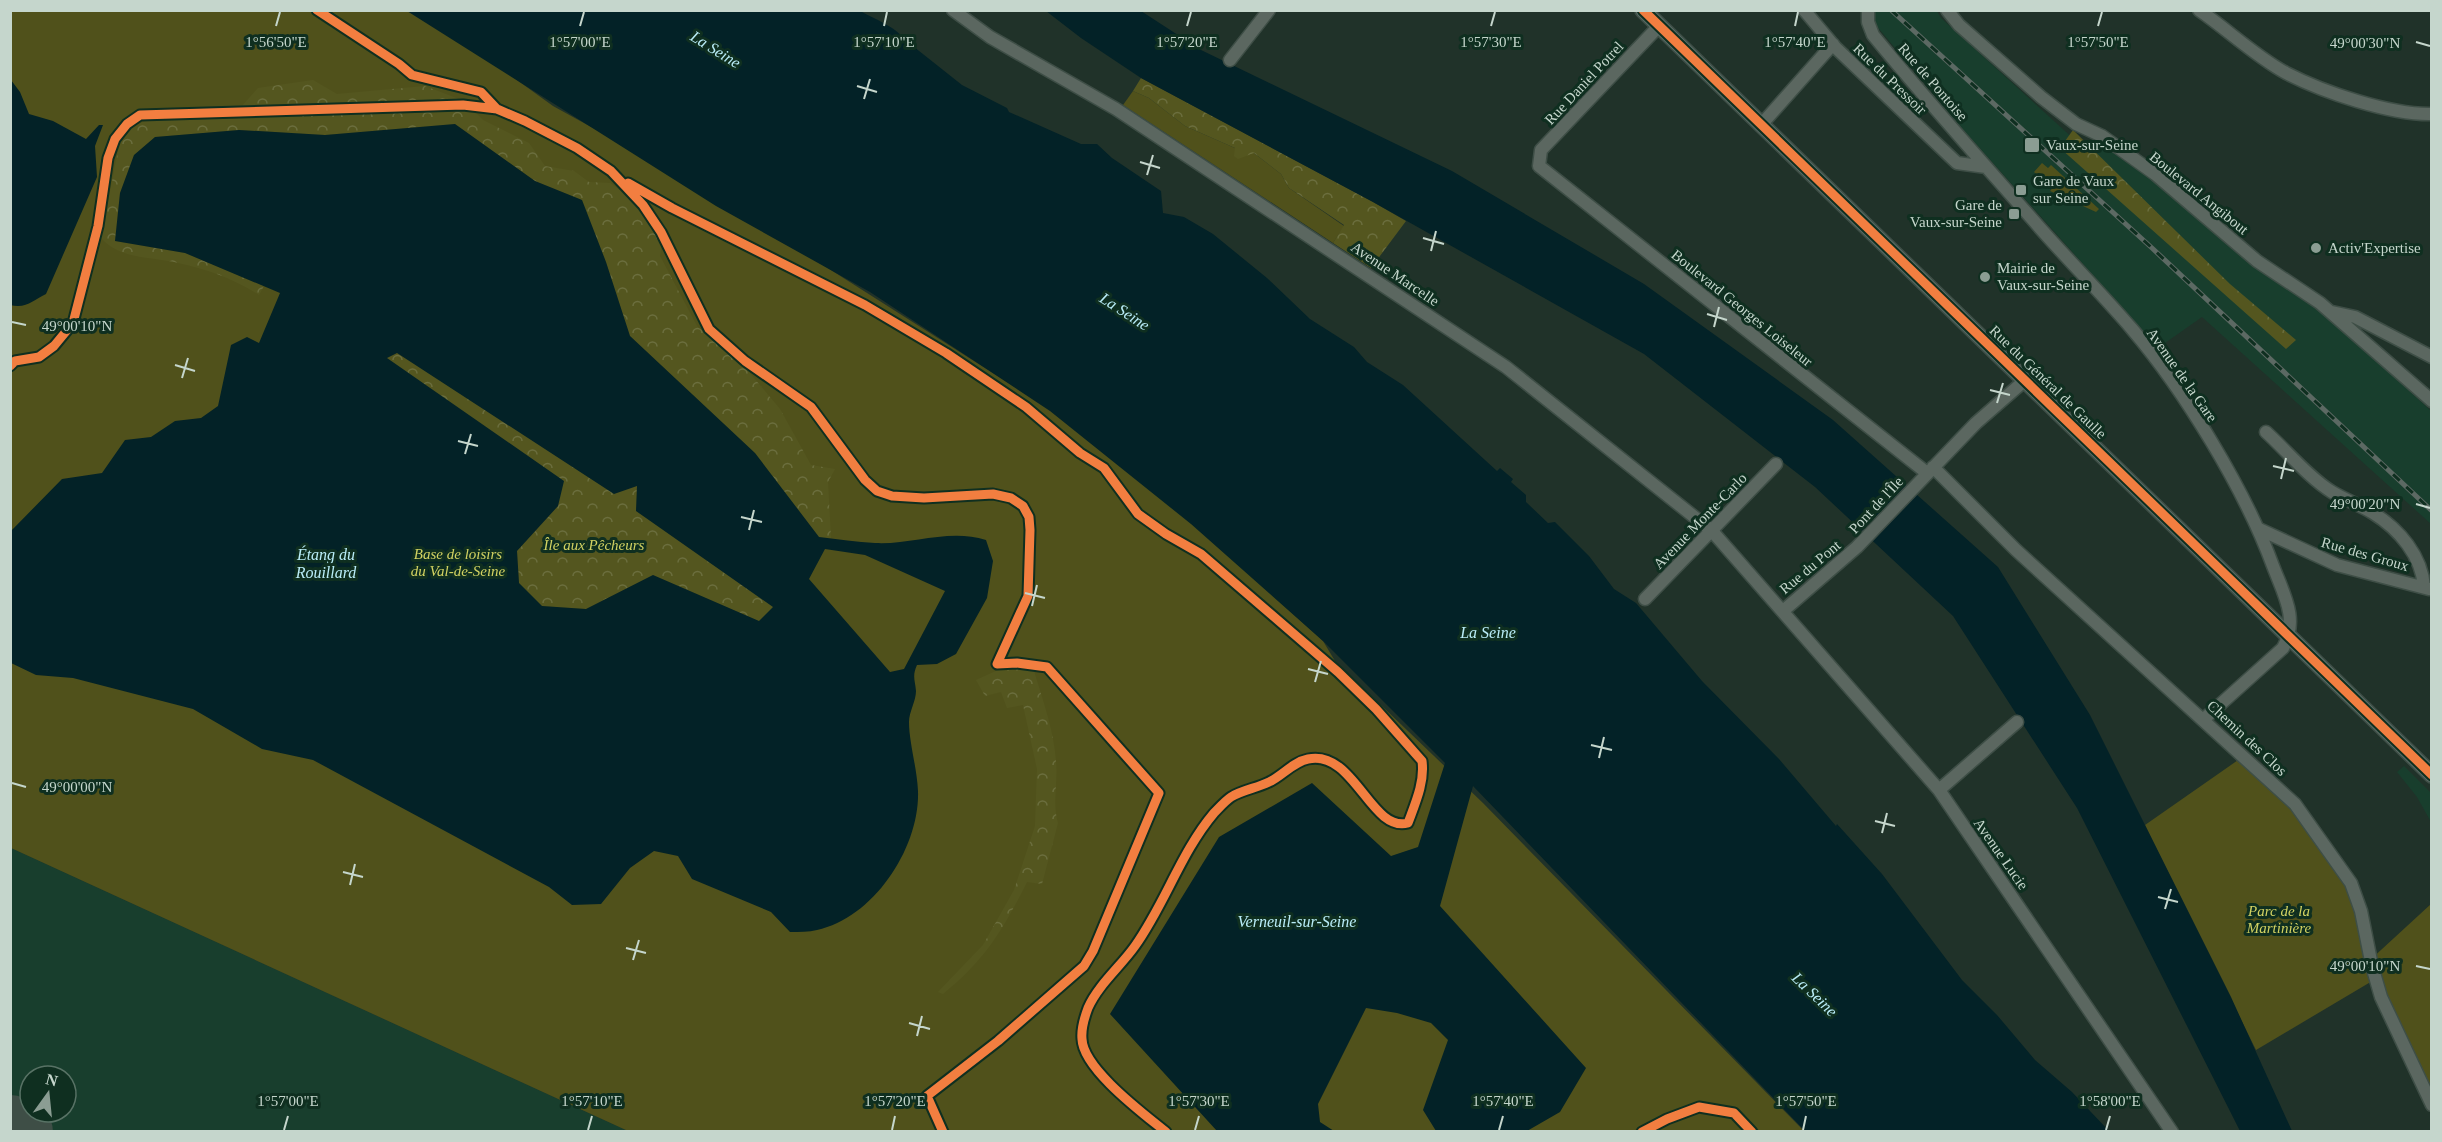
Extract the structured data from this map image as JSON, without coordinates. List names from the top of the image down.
{
  "streets": {
    "main road": ["Rue du Général de Gaulle"],
    "street": [
      "Rue du Pressoir",
      "Rue de Pontoise",
      "Rue Daniel Potrel",
      "Boulevard Angibout",
      "Avenue Marcelle",
      "Boulevard Georges Loiseleur",
      "Avenue de la Gare",
      "Pont de l'Île",
      "Avenue Monte-Carlo",
      "Rue des Groux",
      "Rue du Pont",
      "Chemin des Clos",
      "Avenue Lucie"
    ]
  },
  "crossings": [
    ["Rue du Pressoir", "Rue de Pontoise"],
    ["Rue du Pressoir", "Avenue de la Gare"],
    ["Rue du Pressoir", "Rue du Général de Gaulle"],
    ["Rue de Pontoise", "Avenue de la Gare"],
    ["Rue Daniel Potrel", "Boulevard Georges Loiseleur"],
    ["Rue Daniel Potrel", "Rue du Général de Gaulle"],
    ["Avenue Marcelle", "Avenue Monte-Carlo"],
    ["Avenue Marcelle", "Rue du Pont"],
    ["Avenue Marcelle", "Avenue Lucie"],
    ["Boulevard Georges Loiseleur", "Pont de l'Île"],
    ["Boulevard Georges Loiseleur", "Chemin des Clos"],
    ["Avenue de la Gare", "Rue du Général de Gaulle"],
    ["Avenue de la Gare", "Rue des Groux"],
    ["Rue du Général de Gaulle", "Pont de l'Île"],
    ["Pont de l'Île", "Rue du Pont"],
    ["Pont de l'Île", "Chemin des Clos"],
    ["Rue du Pont", "Avenue Lucie"]
  ],
  "water": ["La Seine", "Étang du Rouillard", "Verneuil-sur-Seine"],
  "parks": ["Île aux Pêcheurs", "Base de loisirs du Val-de-Seine", "Parc de la Martinière"],
  "places": {
    "transit": ["Vaux-sur-Seine", "Gare de Vaux sur Seine", "Gare de Vaux-sur-Seine"],
    "other": ["Activ'Expertise", "Mairie de Vaux-sur-Seine"]
  },
  "north": "top",
  "coordinates": [
    "1°56'50\"E",
    "1°57'00\"E",
    "1°57'10\"E",
    "1°57'20\"E",
    "1°57'30\"E",
    "1°57'40\"E",
    "1°57'50\"E",
    "49°00'30\"N",
    "49°00'10\"N",
    "49°00'20\"N",
    "49°00'00\"N",
    "1°58'00\"E"
  ]
}
